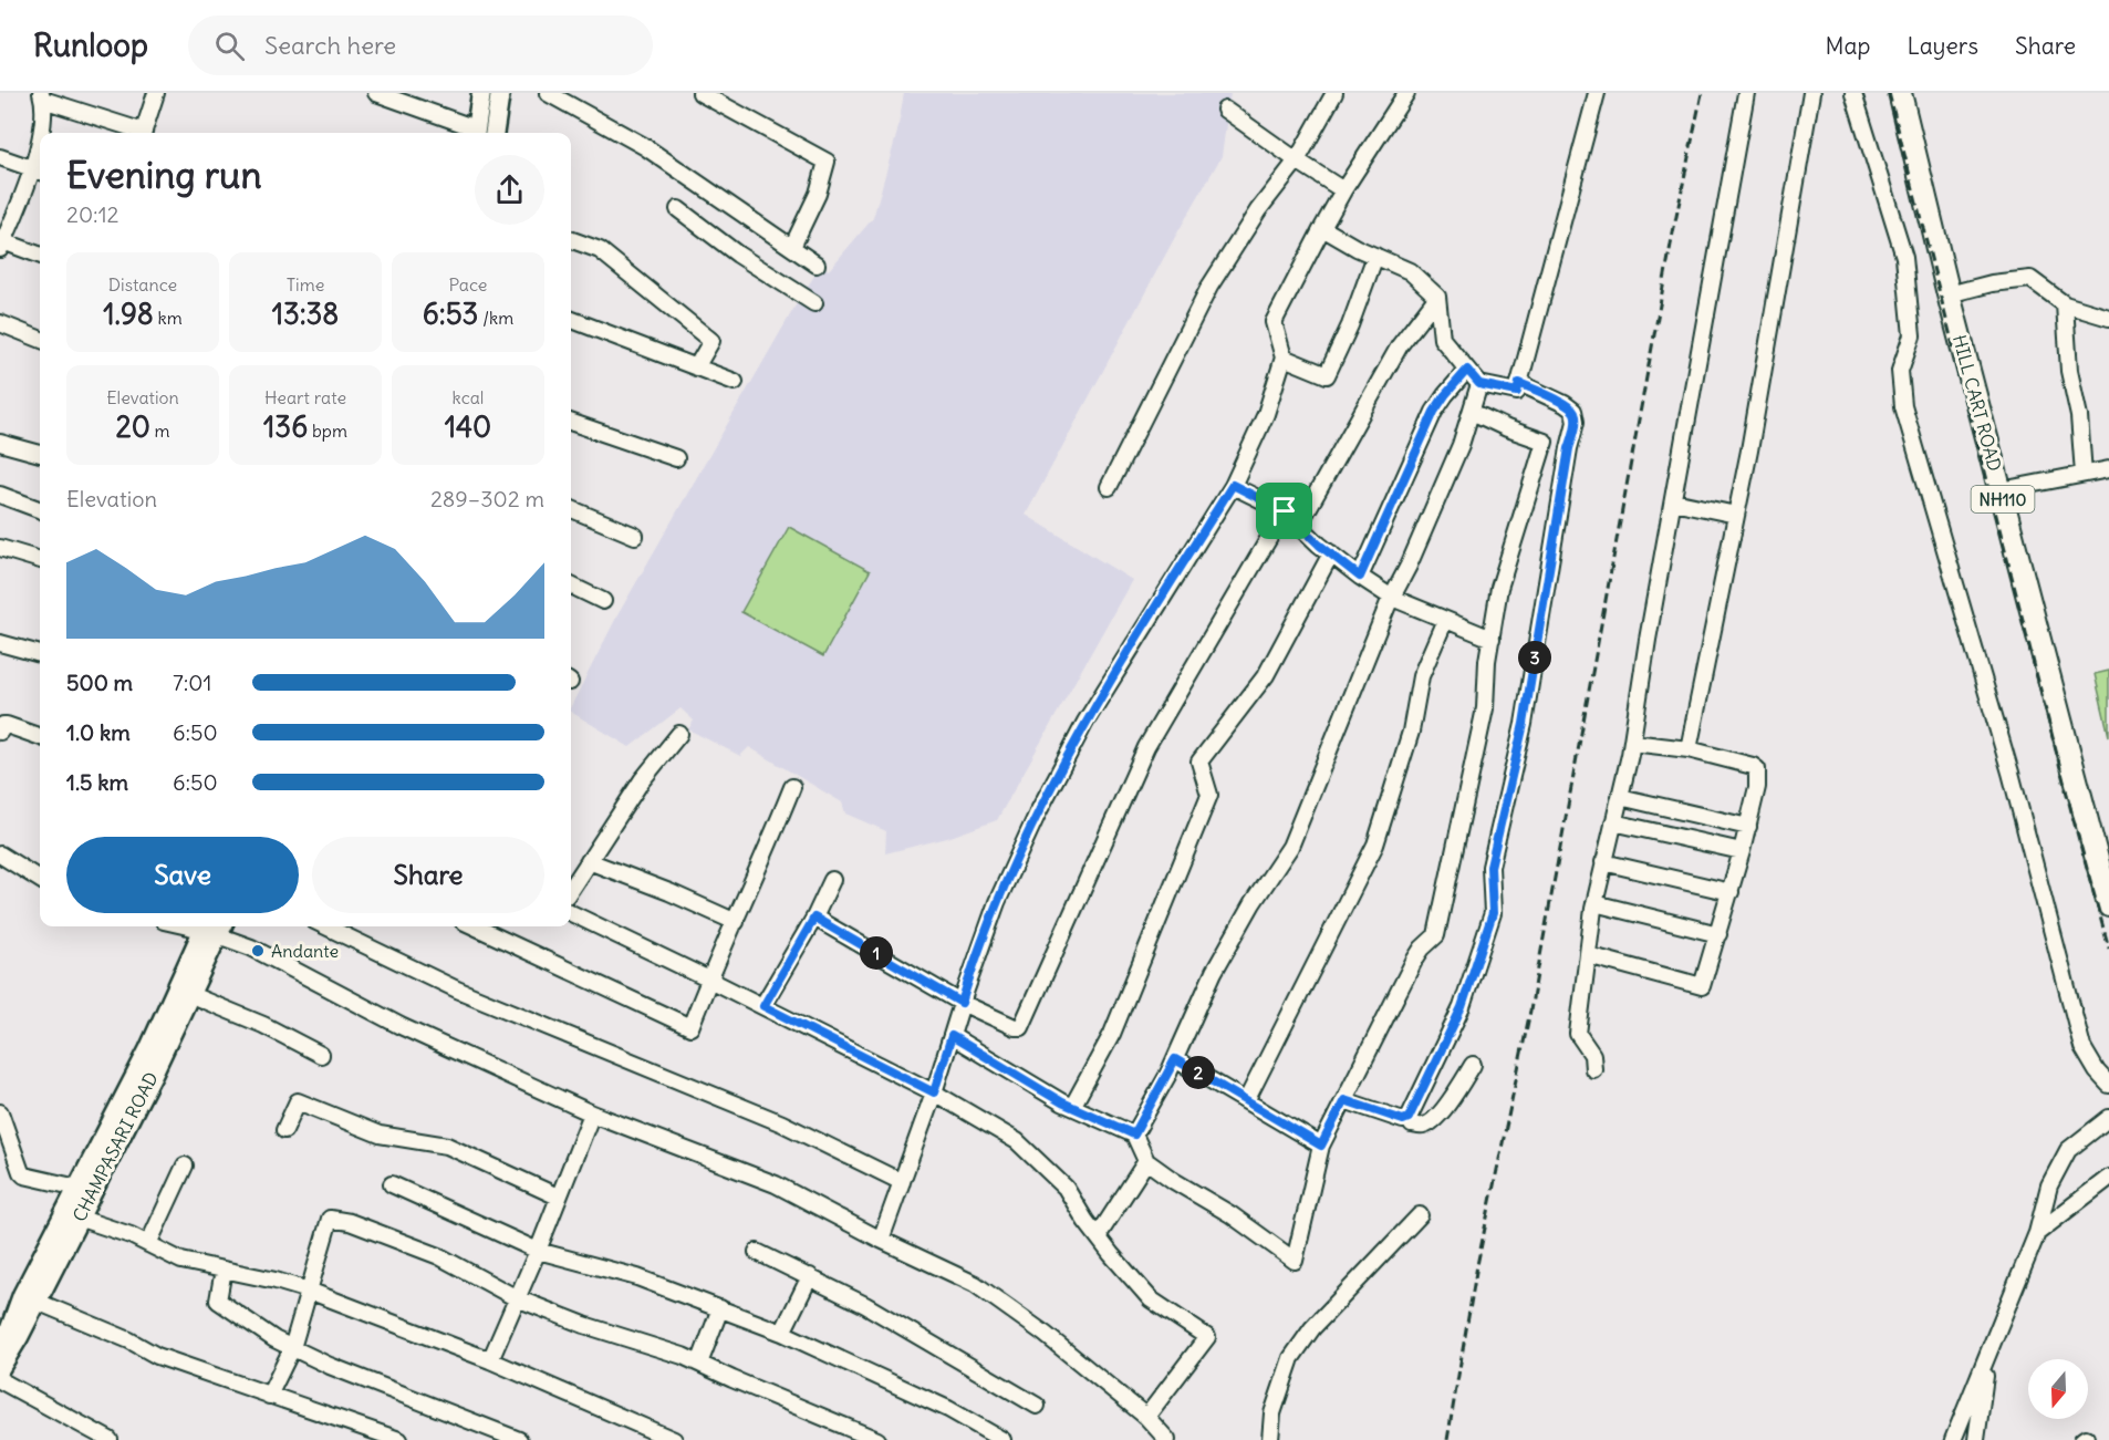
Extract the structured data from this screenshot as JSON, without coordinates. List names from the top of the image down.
{
  "streets": {
    "highway": ["HILL CART ROAD", "NH110"],
    "main road": ["CHAMPASARI ROAD"]
  },
  "places": ["Andante"],
  "north": "bottom",
  "page": {
    "header": "Runloop",
    "search": "Search here",
    "nav": ["Map", "Layers", "Share"],
    "heading": ["Evening run", "20:12"],
    "stats": [
      ["Distance", "1.98 km"],
      ["Time", "13:38"],
      ["Pace", "6:53 /km"],
      ["Elevation", "20 m"],
      ["Heart rate", "136 bpm"],
      ["kcal", "140"]
    ],
    "chart": ["Elevation", "289–302 m"],
    "pins": ["3", "1", "2"],
    "list": [
      {
        "name": "500 m",
        "note": "7:01"
      },
      {
        "name": "1.0 km",
        "note": "6:50"
      },
      {
        "name": "1.5 km",
        "note": "6:50"
      }
    ],
    "buttons": ["Save", "Share"]
  }
}
